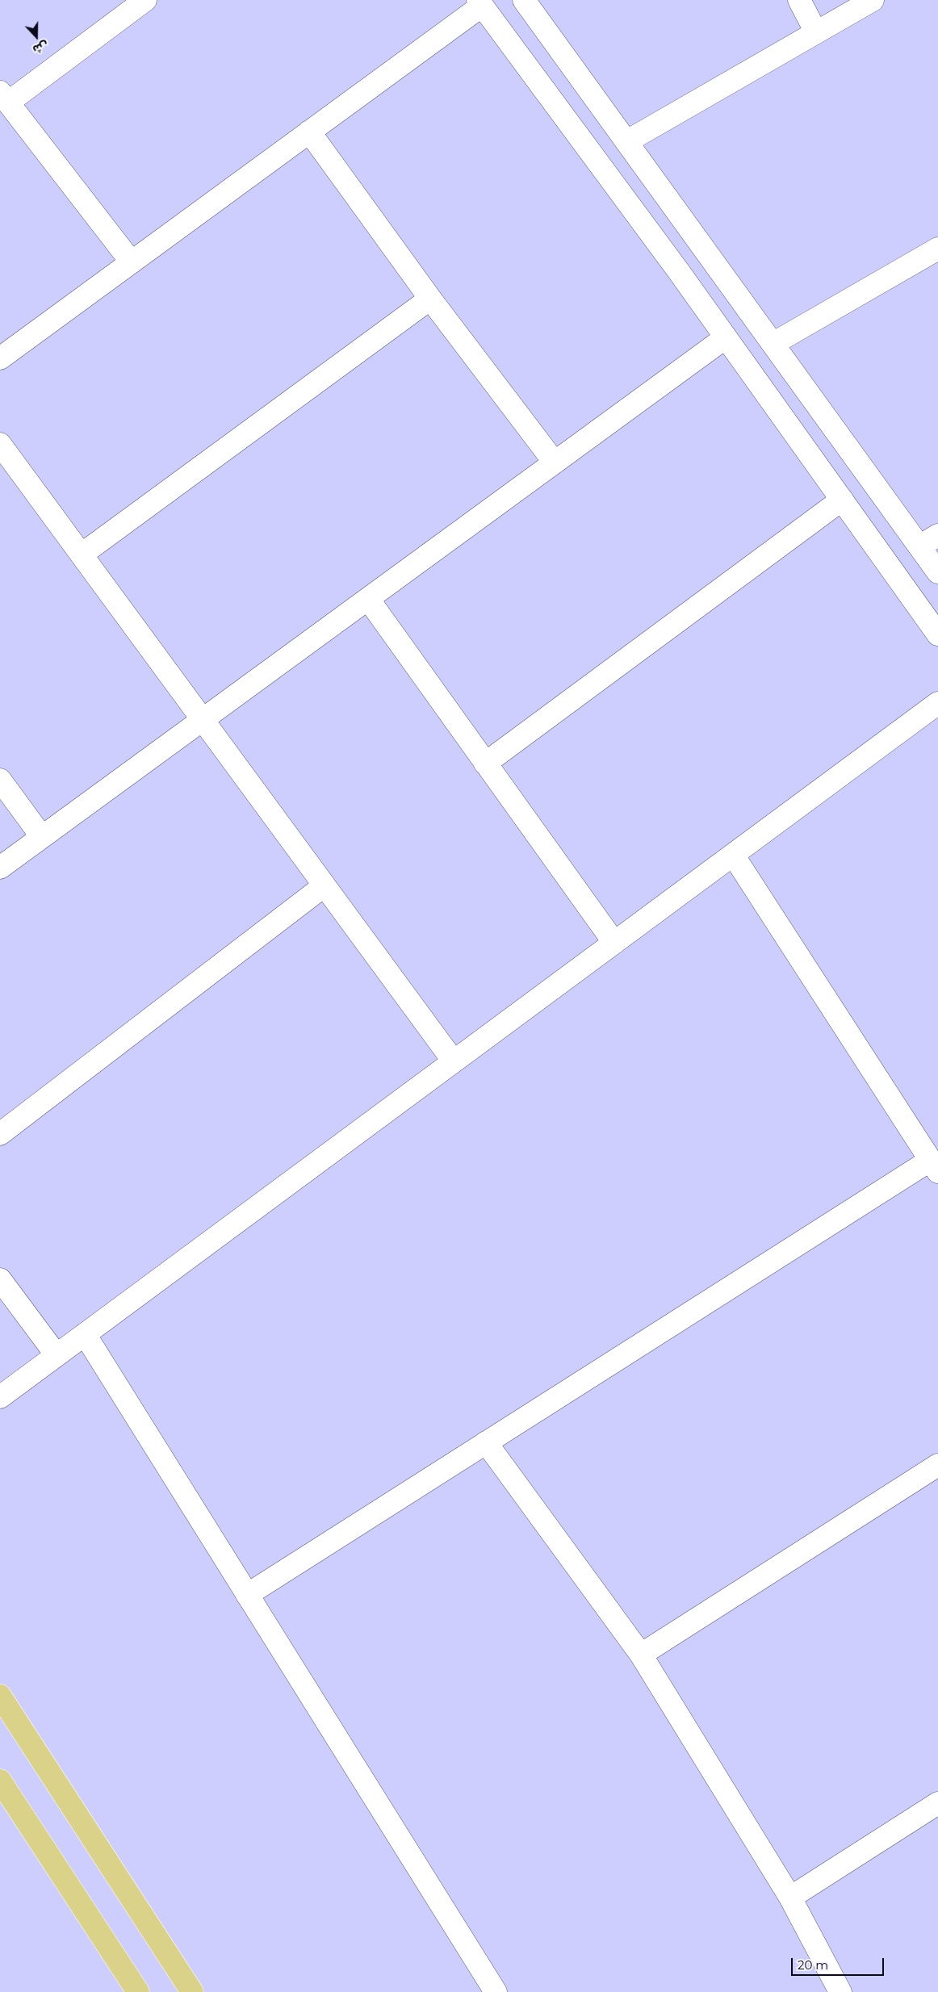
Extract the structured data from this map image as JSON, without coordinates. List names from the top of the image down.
{
  "scale_bar": "20 m",
  "north": "bottom"
}
